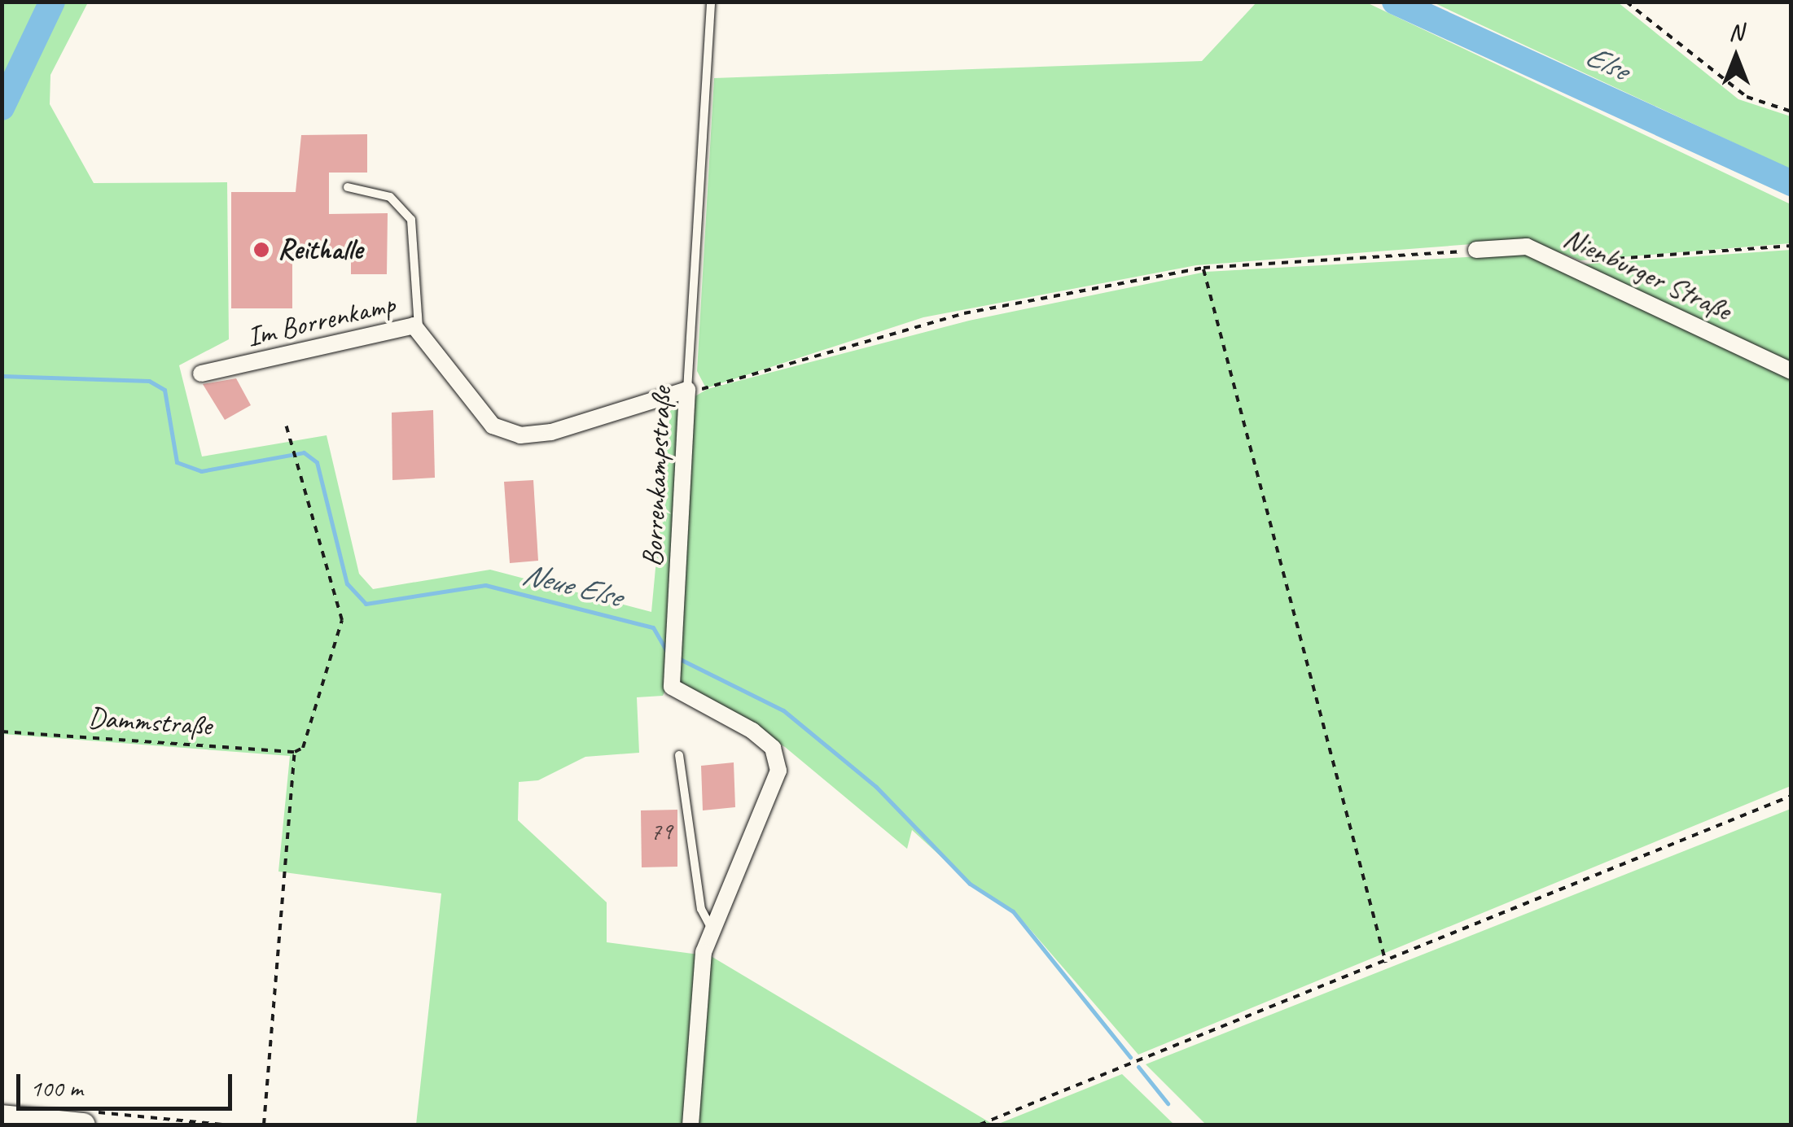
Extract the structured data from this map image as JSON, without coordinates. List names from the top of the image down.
{
  "streets": {
    "street": ["Nienburger Straße", "Im Borrenkamp", "Borrenkampstraße"],
    "path": ["Dammstraße"]
  },
  "crossings": [
    ["Im Borrenkamp", "Borrenkampstraße"]
  ],
  "water": ["Else", "Neue Else"],
  "places": ["Reithalle"],
  "house_numbers": ["79"],
  "scale_bar": "100 m",
  "north": "top"
}
